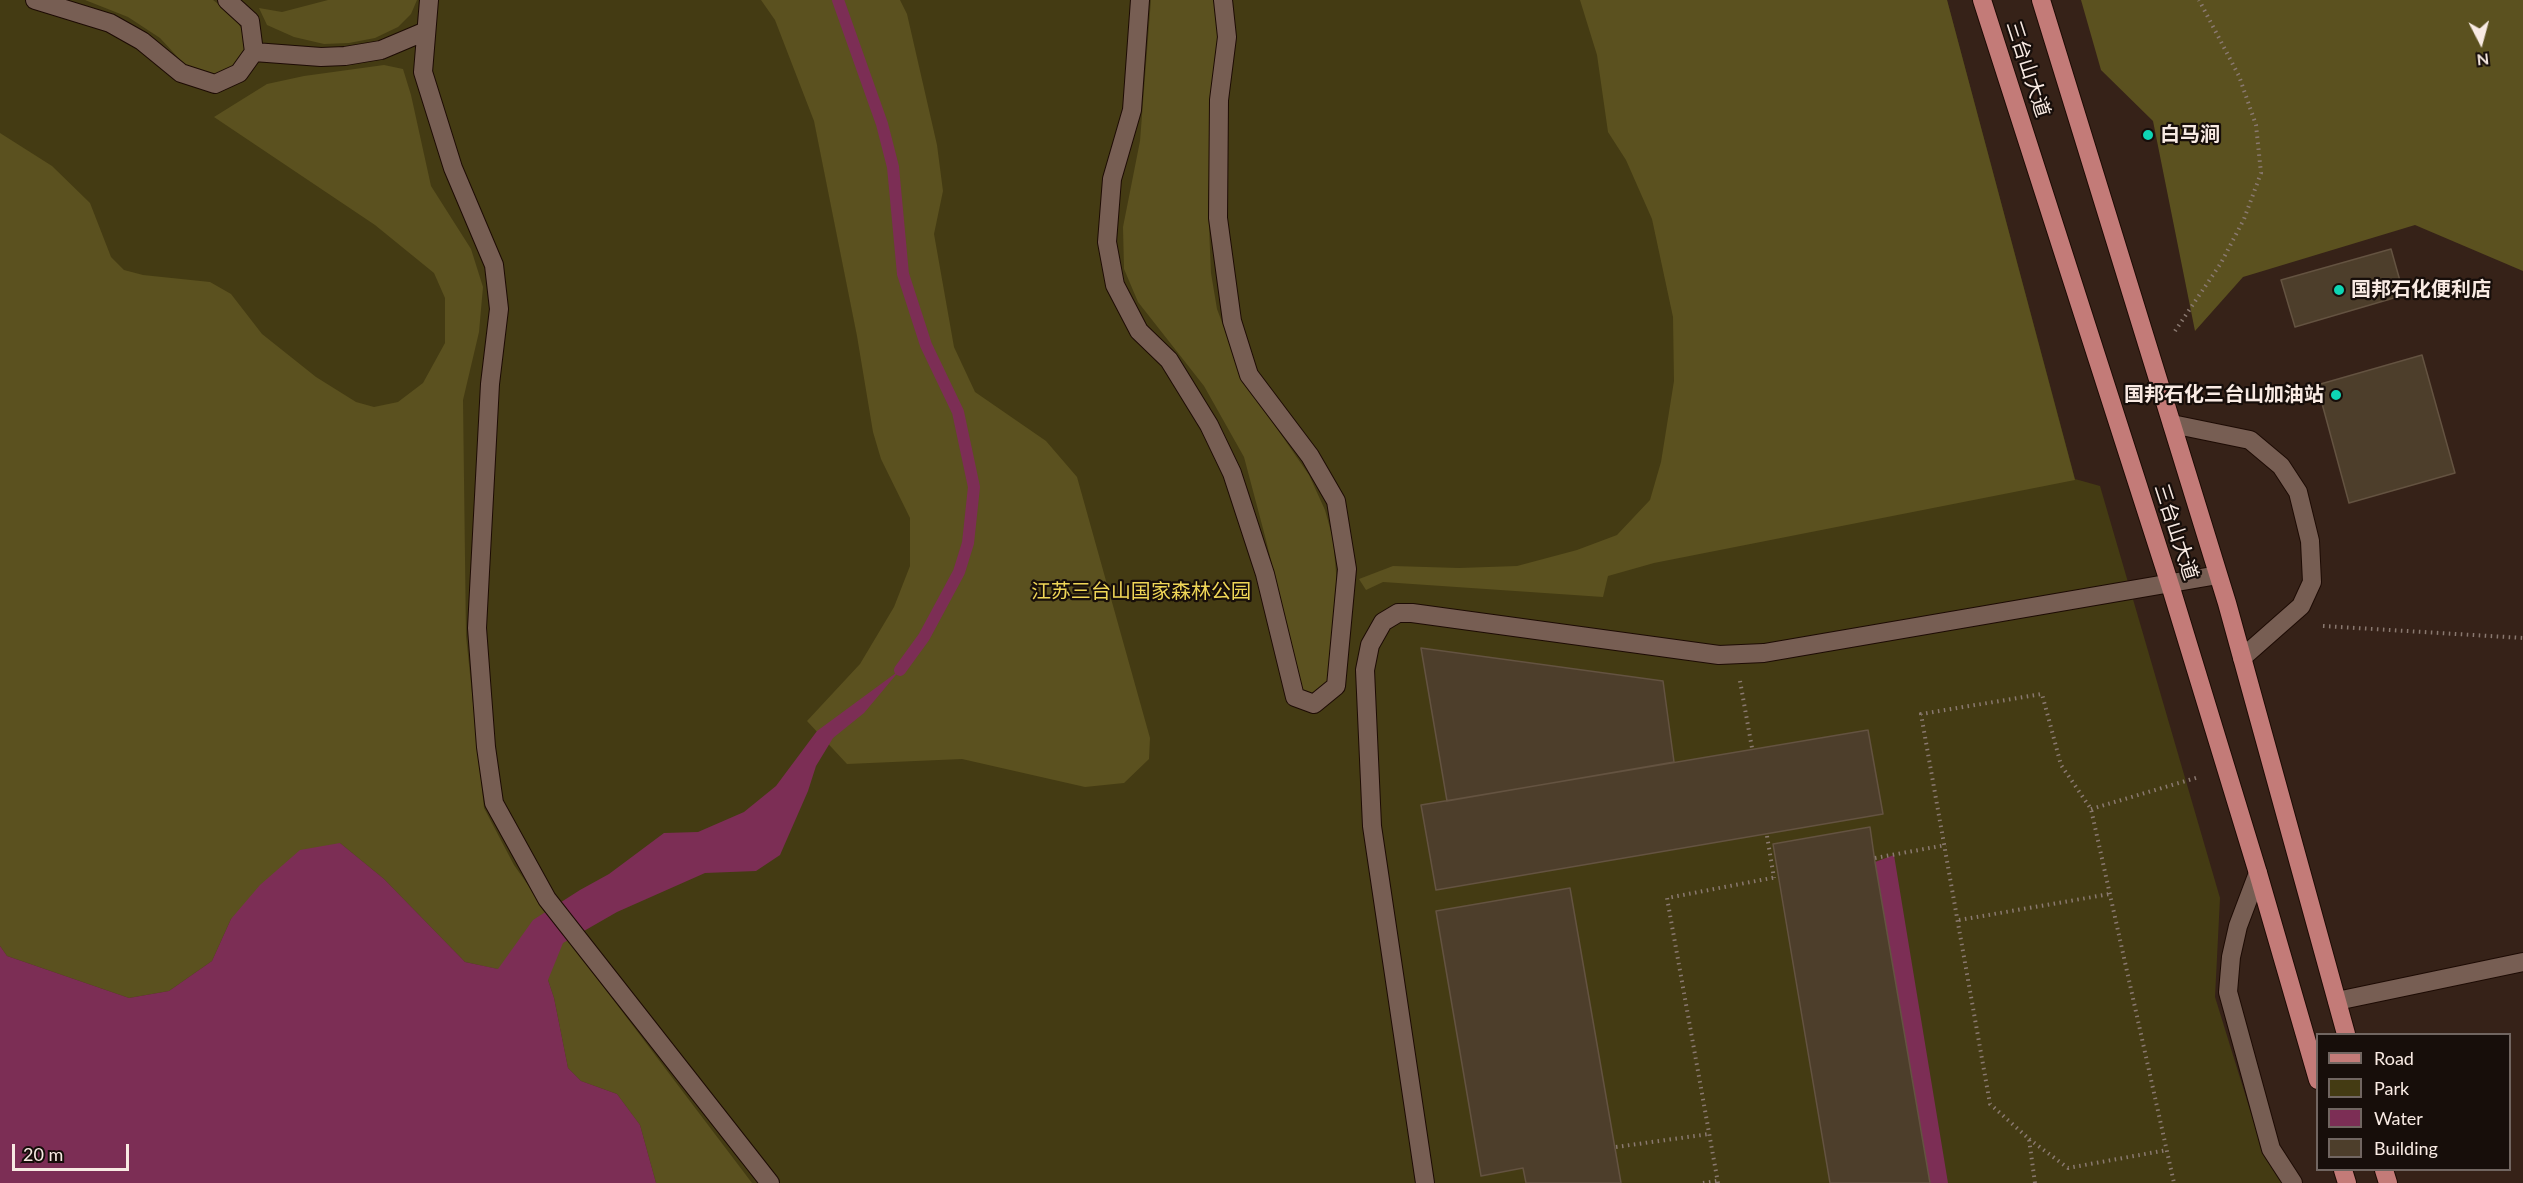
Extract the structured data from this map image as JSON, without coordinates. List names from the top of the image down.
{
  "streets": {
    "main road": ["三台山大道"]
  },
  "parks": ["江苏三台山国家森林公园"],
  "places": ["白马涧", "国邦石化便利店", "国邦石化三台山加油站"],
  "legend": [
    "Road",
    "Park",
    "Water",
    "Building"
  ],
  "scale_bar": "20 m",
  "north": "bottom"
}
